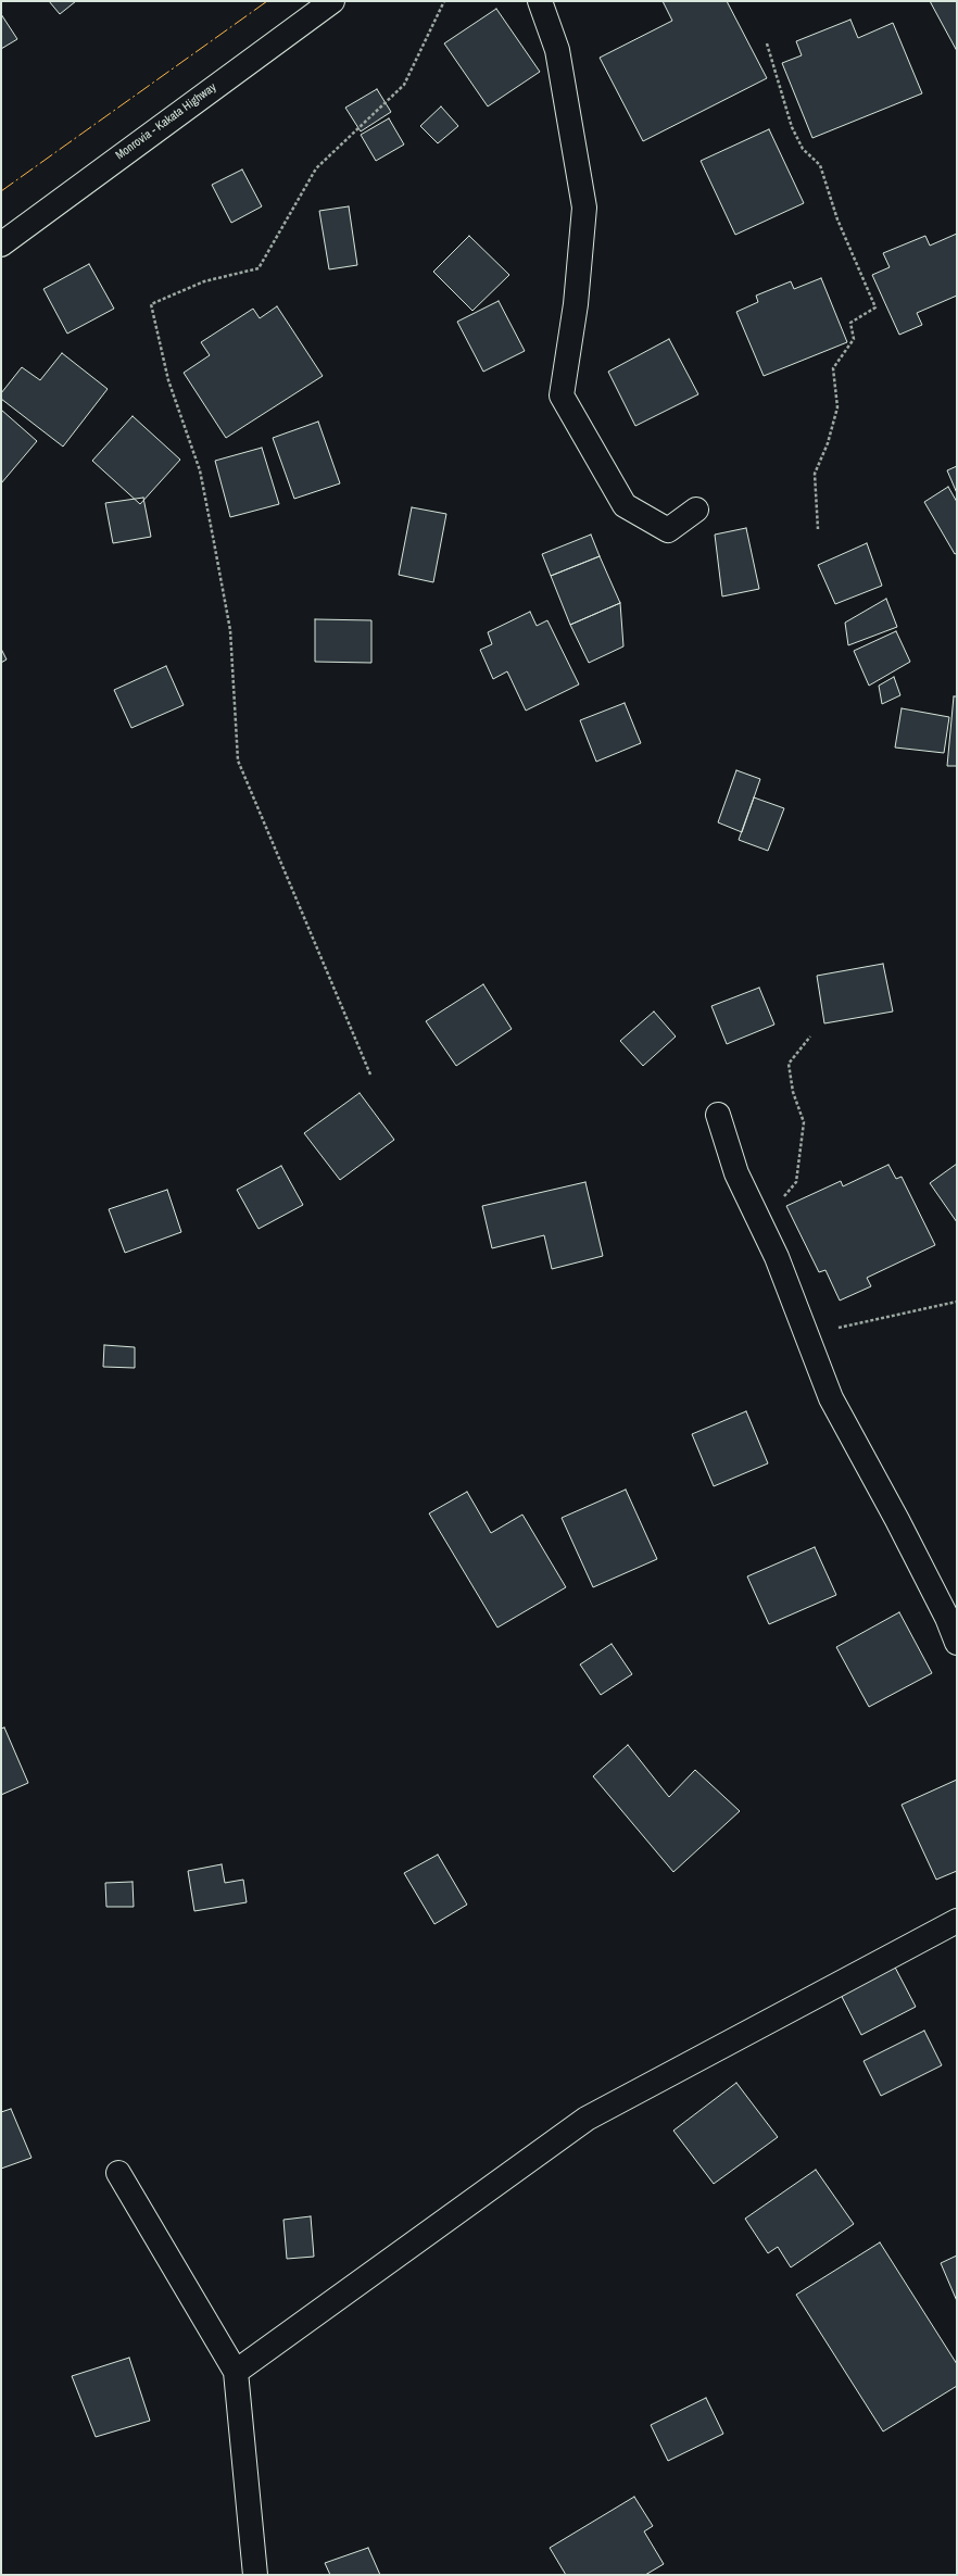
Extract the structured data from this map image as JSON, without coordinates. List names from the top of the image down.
{
  "streets": {
    "main road": ["Monrovia - Kakata Highway"]
  }
}
